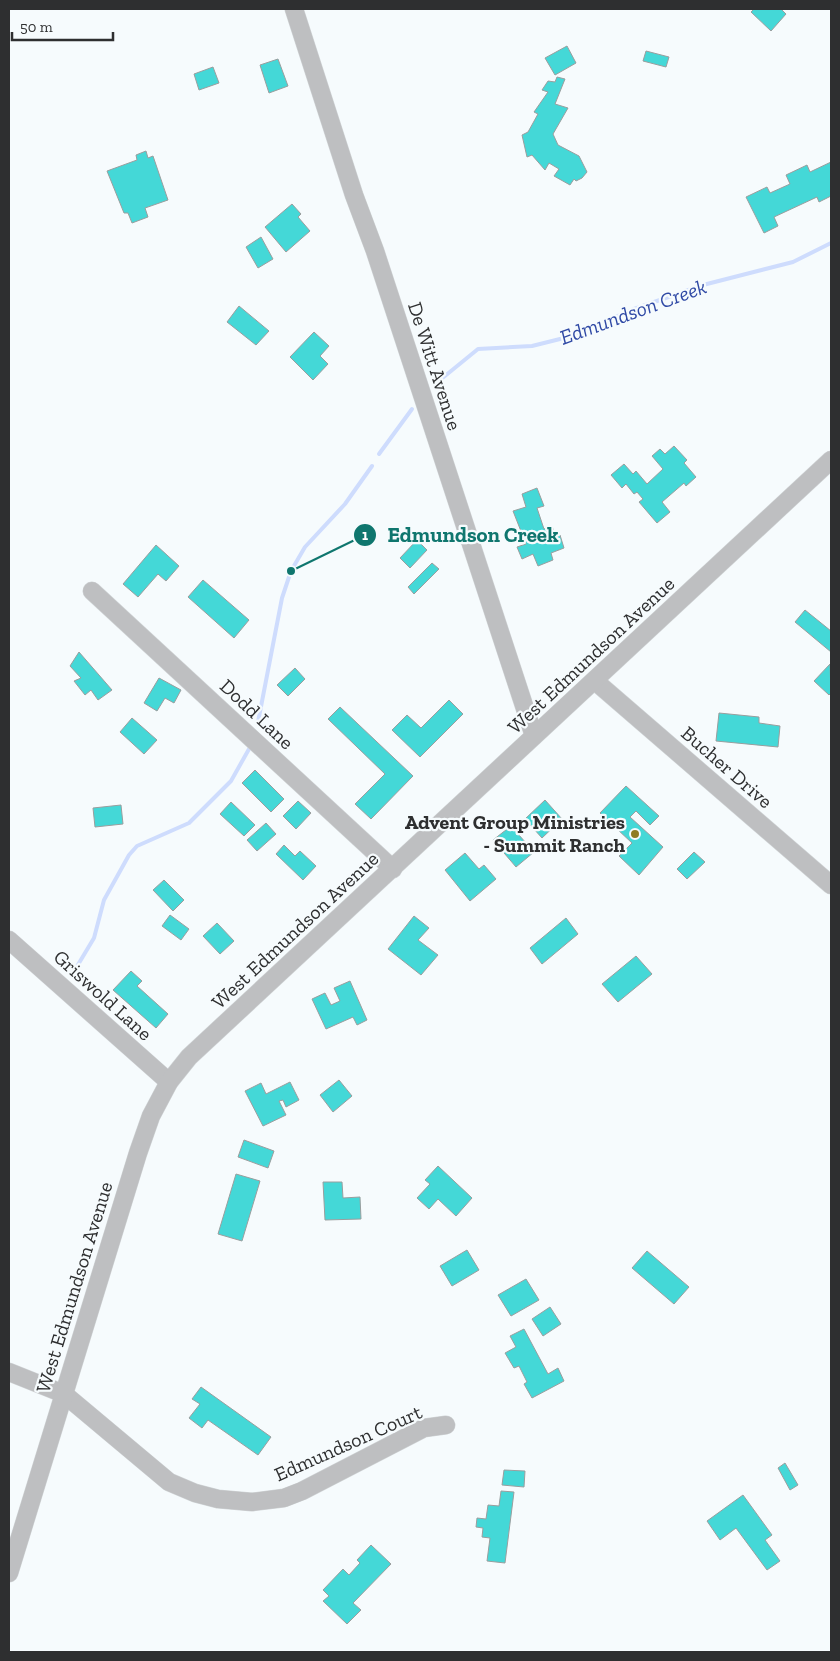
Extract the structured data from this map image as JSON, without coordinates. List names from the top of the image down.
{
  "streets": {
    "street": [
      "De Witt Avenue",
      "West Edmundson Avenue",
      "Dodd Lane",
      "Bucher Drive",
      "Griswold Lane",
      "Edmundson Court"
    ]
  },
  "crossings": [
    ["De Witt Avenue", "West Edmundson Avenue"],
    ["West Edmundson Avenue", "Dodd Lane"],
    ["West Edmundson Avenue", "Bucher Drive"],
    ["West Edmundson Avenue", "Griswold Lane"],
    ["West Edmundson Avenue", "Edmundson Court"]
  ],
  "water": ["Edmundson Creek"],
  "places": ["Edmundson Creek", "Advent Group Ministries - Summit Ranch"],
  "scale_bar": "50 m"
}
